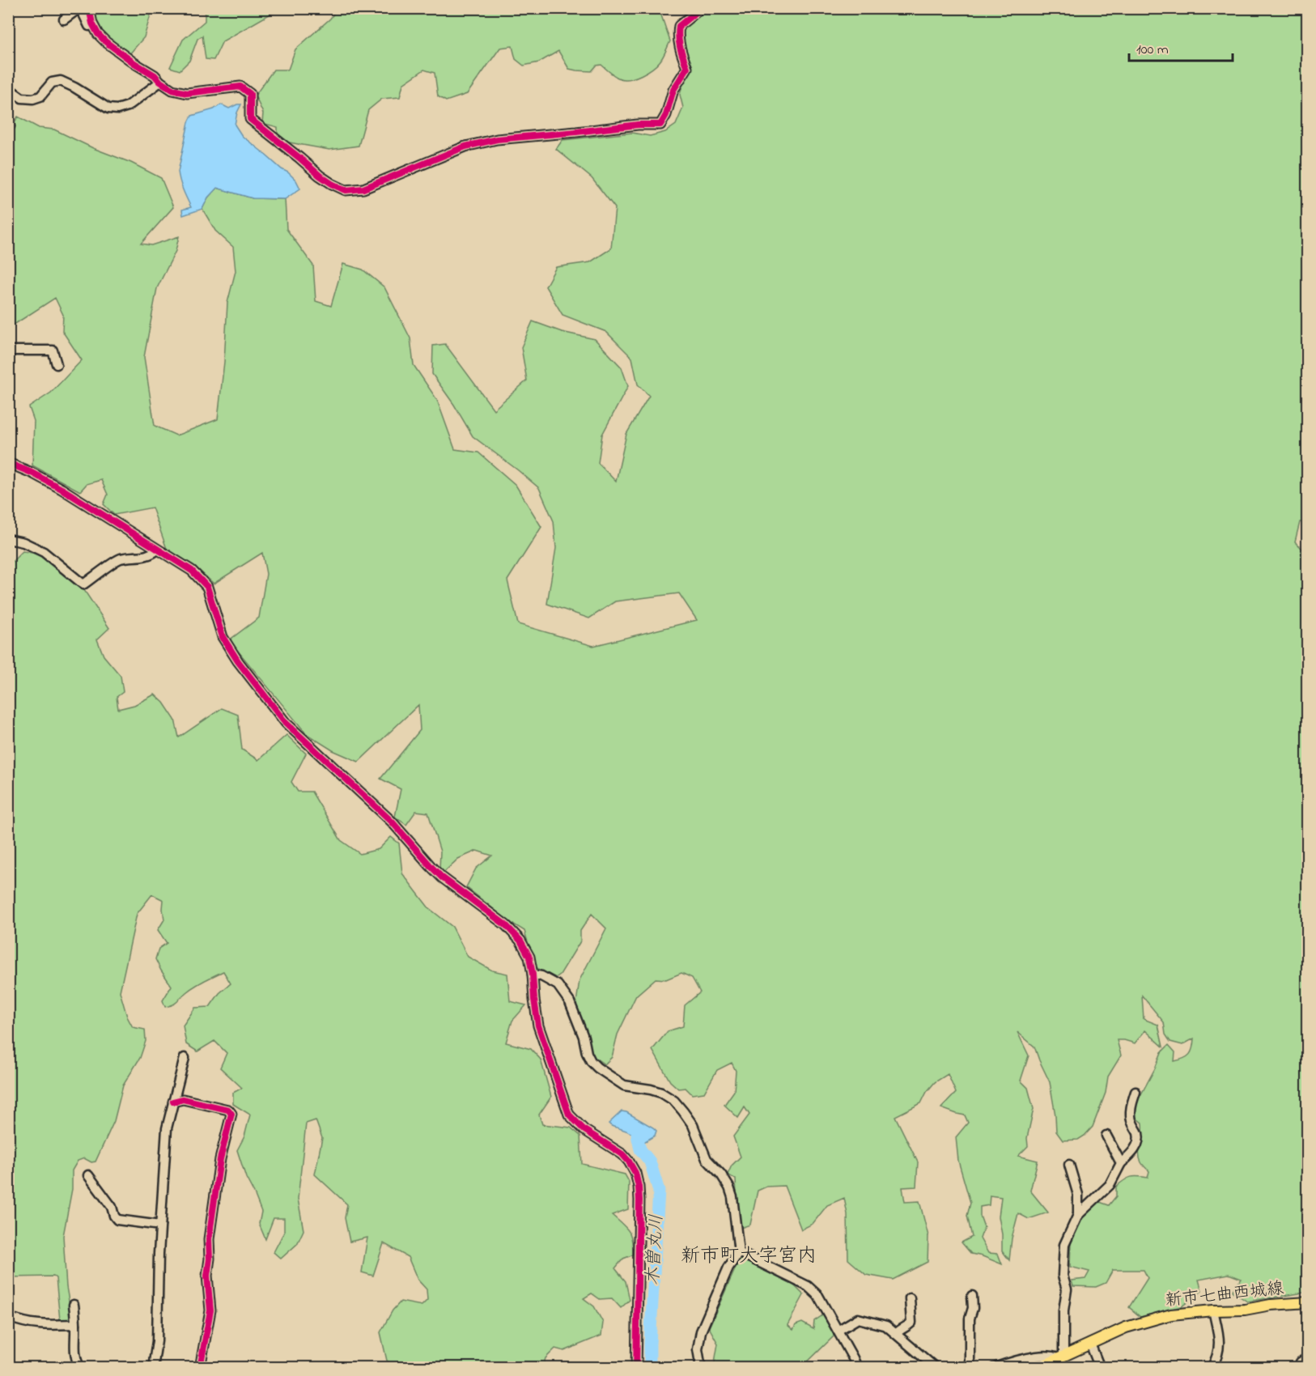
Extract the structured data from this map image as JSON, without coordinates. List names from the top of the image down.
{
  "streets": {
    "main road": ["新市七曲西城線"]
  },
  "districts": ["新市町大字宮内"],
  "water": ["木曽丸川"],
  "scale_bar": "100 m"
}
